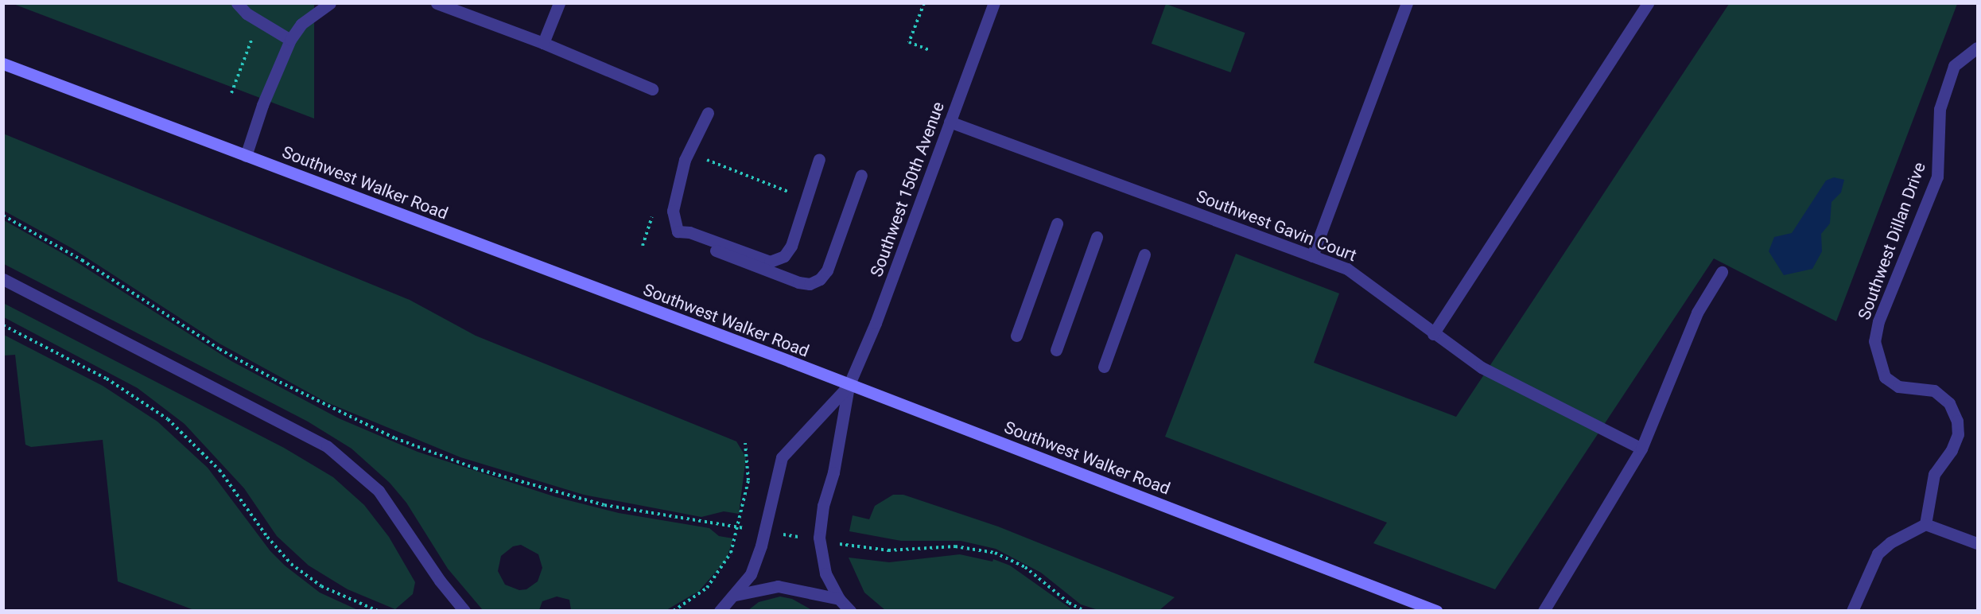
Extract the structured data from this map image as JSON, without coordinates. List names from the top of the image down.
{
  "streets": {
    "main road": ["Southwest Walker Road"],
    "street": ["Southwest 150th Avenue", "Southwest Gavin Court", "Southwest Dillan Drive"]
  },
  "crossings": [
    ["Southwest Walker Road", "Southwest 150th Avenue"],
    ["Southwest 150th Avenue", "Southwest Gavin Court"]
  ]
}
